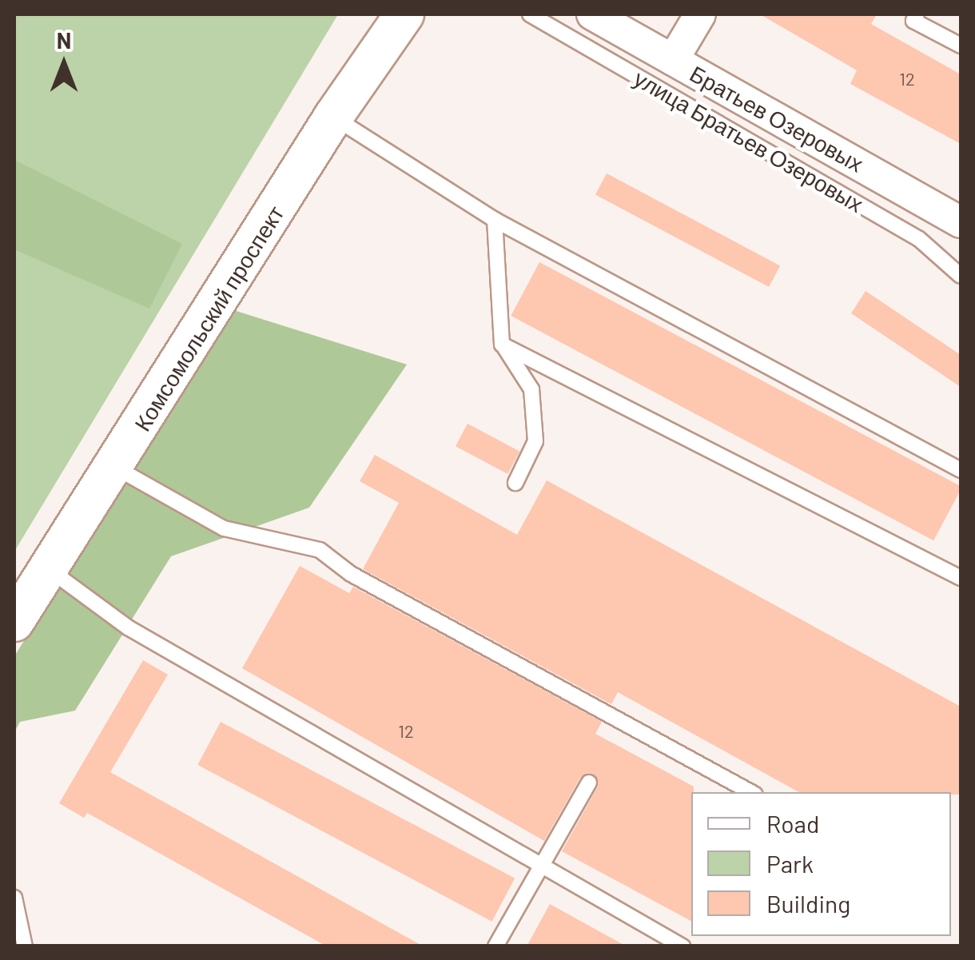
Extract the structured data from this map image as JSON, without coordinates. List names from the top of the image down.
{
  "streets": {
    "street": ["Братьев Озеровых", "Комсомольский проспект"],
    "lane": ["улица Братьев Озеровых"]
  },
  "house_numbers": ["12", "12"],
  "legend": ["Road", "Park", "Building"],
  "north": "top"
}
